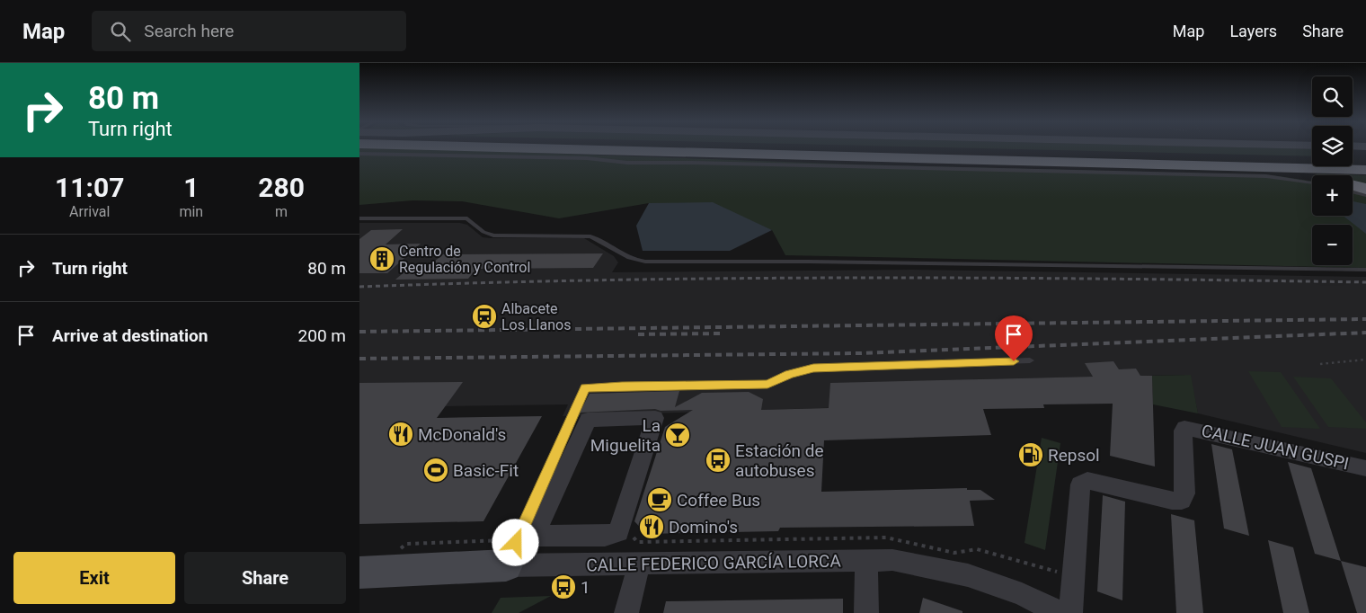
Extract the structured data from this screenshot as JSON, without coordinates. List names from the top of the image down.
{
  "streets": {
    "street": ["CALLE JUAN GUSPI", "CALLE FEDERICO GARCÍA LORCA"]
  },
  "places": {
    "building": ["Centro de Regulación y Control"],
    "station": ["Albacete Los Llanos"],
    "restaurant": ["McDonald's", "Domino's"],
    "bar": ["La Miguelita"],
    "fuel station": ["Repsol"],
    "bus stop": ["Estación de autobuses", "1"],
    "sports": ["Basic-Fit"],
    "cafe": ["Coffee Bus"]
  },
  "page": {
    "header": "Map",
    "search": "Search here",
    "nav": ["Map", "Layers", "Share"],
    "turn": ["80 m", "Turn right"],
    "map_buttons": ["+", "−"],
    "eta": [
      "11:07",
      "Arrival",
      "1",
      "min",
      "280",
      "m"
    ],
    "list": [
      {
        "name": "Turn right",
        "value": "80 m"
      },
      {
        "name": "Arrive at destination",
        "value": "200 m"
      }
    ],
    "buttons": ["Exit", "Share"]
  }
}
